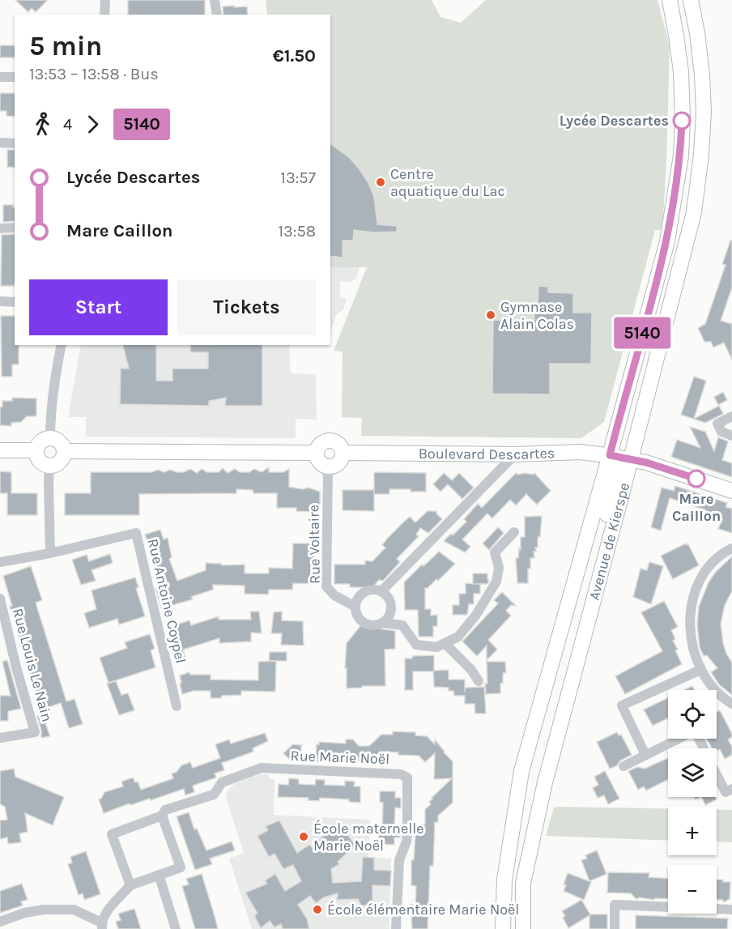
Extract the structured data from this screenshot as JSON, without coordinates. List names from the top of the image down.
{
  "streets": {
    "main road": ["Boulevard Descartes", "Avenue de Kierspe"],
    "street": [
      "Rue Voltaire",
      "Rue Antoine Coypel",
      "Rue Louis Le Nain",
      "Rue Marie Noël"
    ]
  },
  "crossings": [
    ["Boulevard Descartes", "Avenue de Kierspe"],
    ["Boulevard Descartes", "Rue Voltaire"]
  ],
  "places": [
    "Lycée Descartes",
    "Centre aquatique du Lac",
    "Gymnase Alain Colas",
    "Mare Caillon",
    "École maternelle Marie Noël",
    "École élémentaire Marie Noël"
  ],
  "lines": ["bus line 5140"],
  "page": {
    "on_map": "5140",
    "heading": ["5 min", "13:53 – 13:58 · Bus", "€1.50"],
    "legs": ["4", "5140"],
    "list": [
      {
        "name": "Lycée Descartes",
        "value": "13:57"
      },
      {
        "name": "Mare Caillon",
        "value": "13:58"
      }
    ],
    "buttons": ["Start", "Tickets"],
    "map_buttons": ["+", "−"]
  }
}
